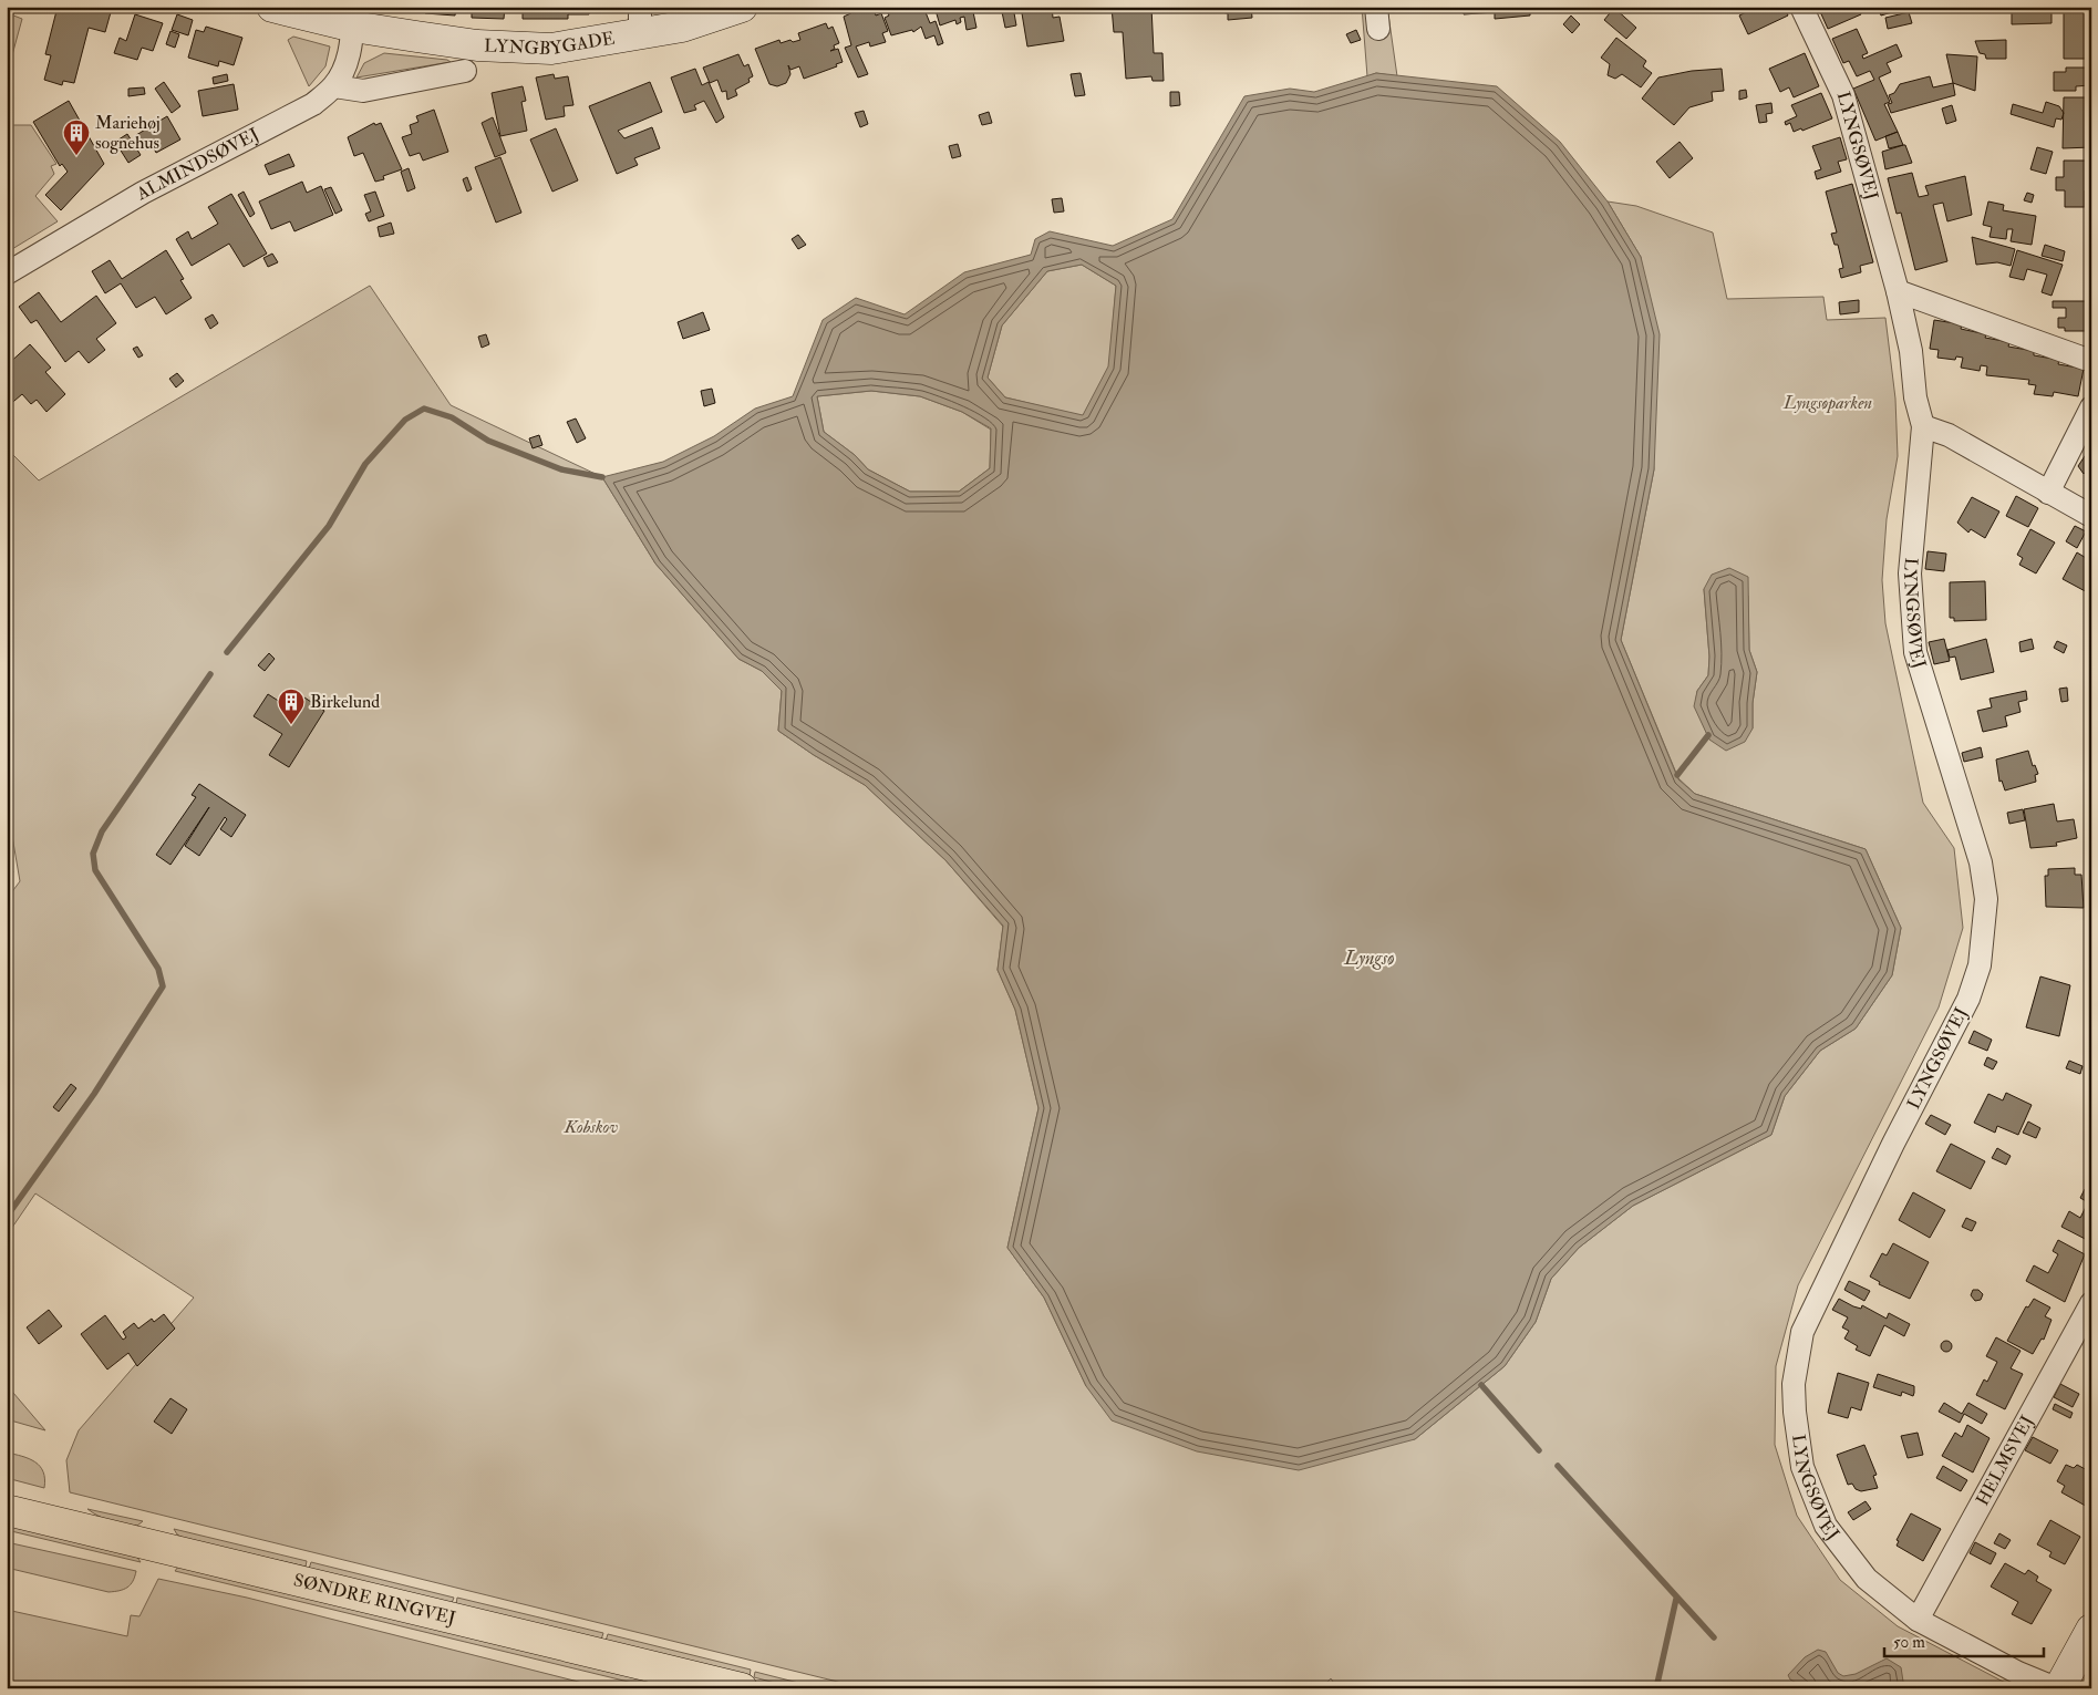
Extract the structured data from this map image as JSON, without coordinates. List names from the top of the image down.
{
  "streets": {
    "main road": ["SØNDRE RINGVEJ"],
    "street": [
      "LYNGBYGADE",
      "LYNGSØVEJ",
      "ALMINDSØVEJ",
      "HELMSVEJ"
    ]
  },
  "crossings": [
    ["LYNGBYGADE", "ALMINDSØVEJ"],
    ["LYNGSØVEJ", "HELMSVEJ"]
  ],
  "water": ["Lyngsø"],
  "parks": ["Lyngsøparken", "Kobskov"],
  "places": {
    "building": ["Mariehøj sognehus", "Birkelund"]
  },
  "scale_bar": "50 m"
}
